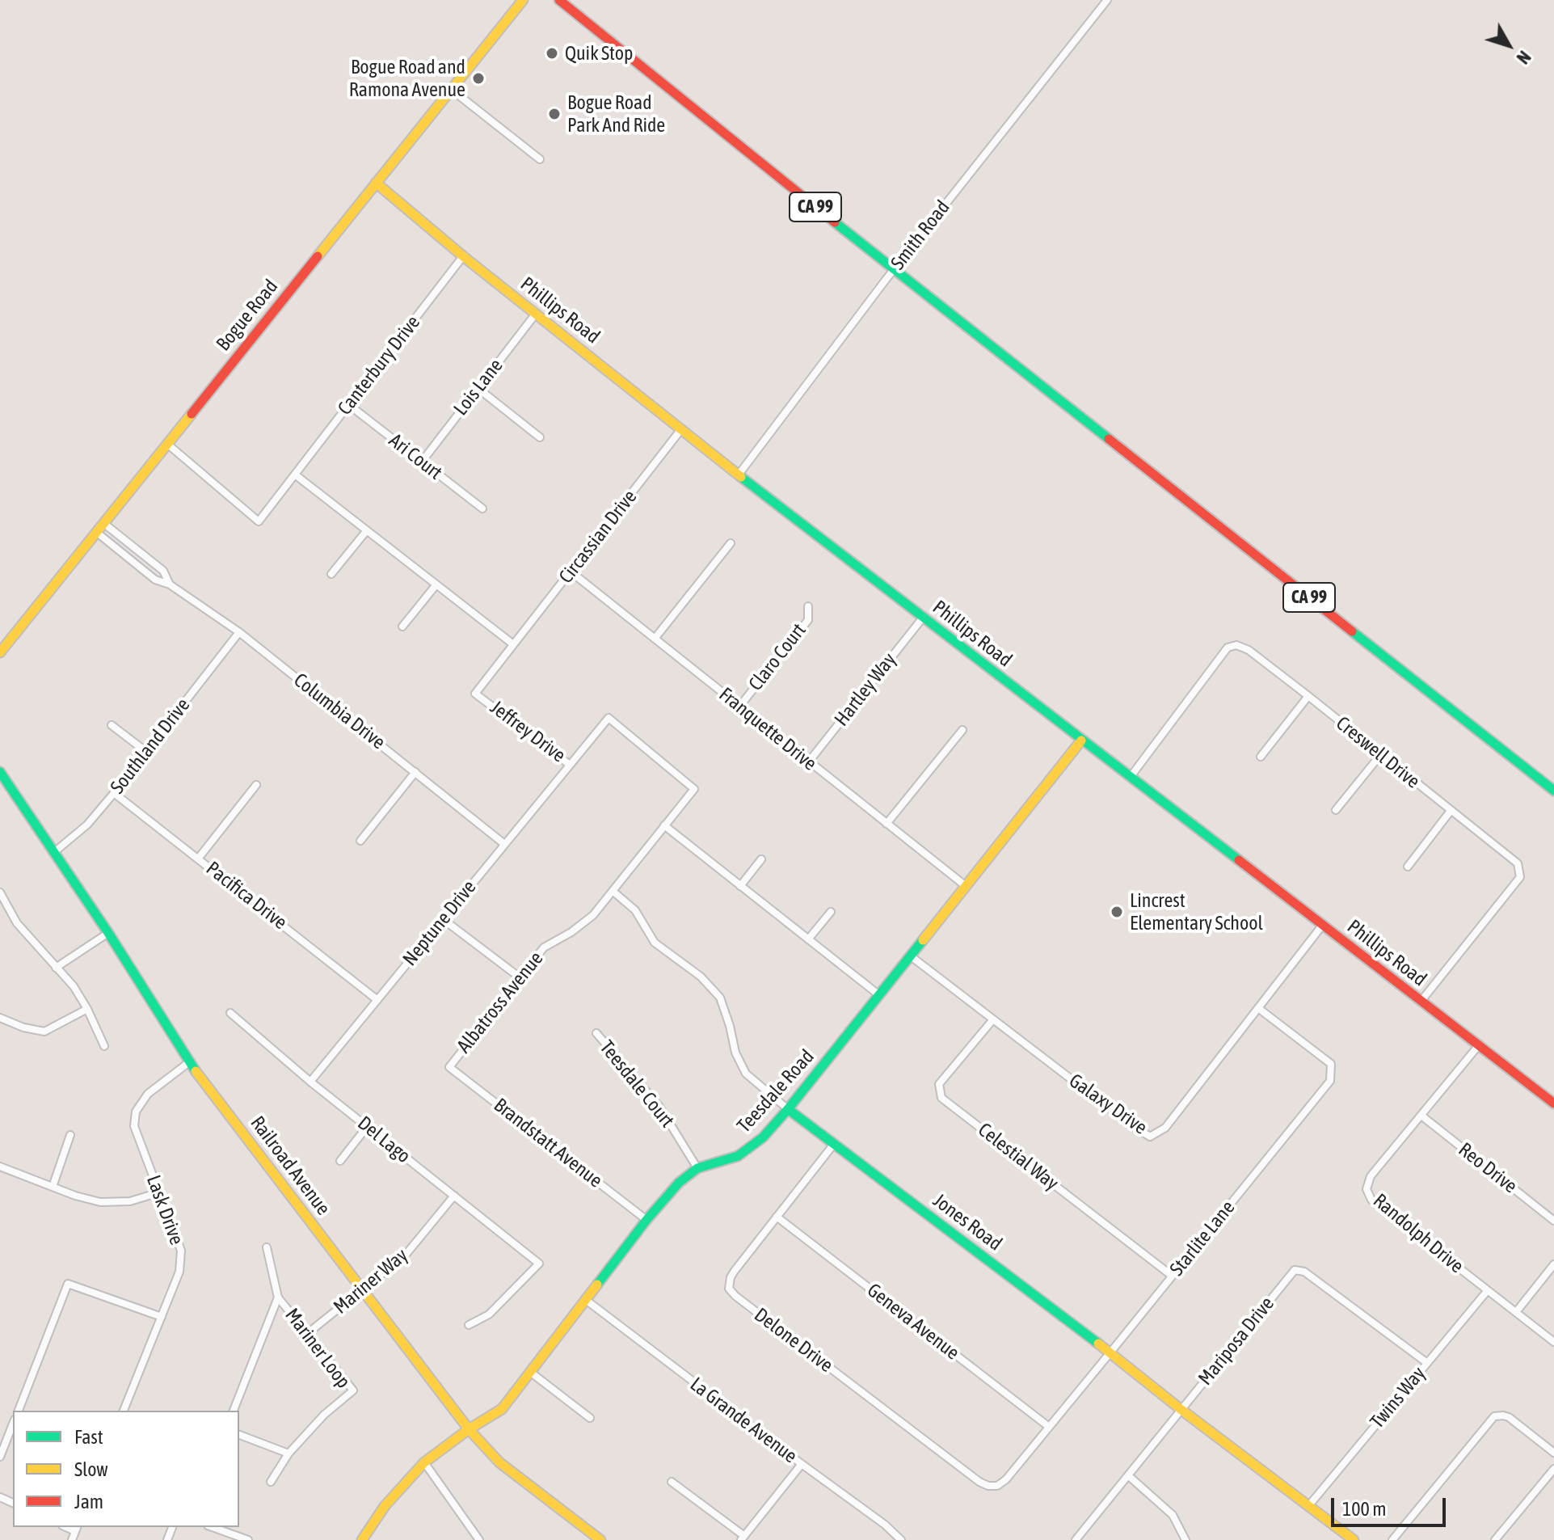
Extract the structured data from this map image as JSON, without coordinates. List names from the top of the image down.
{
  "streets": {
    "main road": [
      "CA 99",
      "Phillips Road",
      "Bogue Road",
      "Teesdale Road",
      "Railroad Avenue",
      "Jones Road"
    ],
    "street": [
      "Smith Road",
      "Canterbury Drive",
      "Lois Lane",
      "Ari Court",
      "Circassian Drive",
      "Claro Court",
      "Hartley Way",
      "Columbia Drive",
      "Franquette Drive",
      "Jeffrey Drive",
      "Southland Drive",
      "Creswell Drive",
      "Pacifica Drive",
      "Neptune Drive",
      "Albatross Avenue",
      "Teesdale Court",
      "Galaxy Drive",
      "Del Lago",
      "Brandstatt Avenue",
      "Celestial Way",
      "Reo Drive",
      "Lask Drive",
      "Randolph Drive",
      "Starlite Lane",
      "Mariner Way",
      "Geneva Avenue",
      "Delone Drive",
      "Mariposa Drive",
      "Mariner Loop",
      "Twins Way",
      "La Grande Avenue"
    ]
  },
  "crossings": [
    ["CA 99", "Smith Road"],
    ["Smith Road", "Phillips Road"],
    ["Phillips Road", "Bogue Road"],
    ["Phillips Road", "Canterbury Drive"],
    ["Phillips Road", "Lois Lane"],
    ["Phillips Road", "Circassian Drive"],
    ["Phillips Road", "Hartley Way"],
    ["Phillips Road", "Creswell Drive"],
    ["Phillips Road", "Teesdale Road"],
    ["Phillips Road", "Galaxy Drive"],
    ["Phillips Road", "Randolph Drive"],
    ["Bogue Road", "Columbia Drive"],
    ["Canterbury Drive", "Ari Court"],
    ["Lois Lane", "Ari Court"],
    ["Circassian Drive", "Franquette Drive"],
    ["Circassian Drive", "Jeffrey Drive"],
    ["Claro Court", "Franquette Drive"],
    ["Hartley Way", "Franquette Drive"],
    ["Columbia Drive", "Southland Drive"],
    ["Columbia Drive", "Neptune Drive"],
    ["Franquette Drive", "Teesdale Road"],
    ["Jeffrey Drive", "Neptune Drive"],
    ["Jeffrey Drive", "Albatross Avenue"],
    ["Southland Drive", "Pacifica Drive"],
    ["Southland Drive", "Railroad Avenue"],
    ["Pacifica Drive", "Neptune Drive"],
    ["Neptune Drive", "Del Lago"],
    ["Albatross Avenue", "Brandstatt Avenue"],
    ["Albatross Avenue", "Jones Road"],
    ["Teesdale Court", "Teesdale Road"],
    ["Teesdale Road", "Galaxy Drive"],
    ["Teesdale Road", "Brandstatt Avenue"],
    ["Teesdale Road", "Railroad Avenue"],
    ["Teesdale Road", "Jones Road"],
    ["Teesdale Road", "La Grande Avenue"],
    ["Galaxy Drive", "Celestial Way"],
    ["Galaxy Drive", "Starlite Lane"],
    ["Del Lago", "Mariner Way"],
    ["Celestial Way", "Starlite Lane"],
    ["Railroad Avenue", "Lask Drive"],
    ["Railroad Avenue", "Mariner Way"],
    ["Reo Drive", "Randolph Drive"],
    ["Jones Road", "Starlite Lane"],
    ["Jones Road", "Delone Drive"],
    ["Jones Road", "Mariposa Drive"],
    ["Jones Road", "Twins Way"],
    ["Randolph Drive", "Twins Way"],
    ["Starlite Lane", "Geneva Avenue"],
    ["Starlite Lane", "Delone Drive"],
    ["Mariner Way", "Mariner Loop"],
    ["Geneva Avenue", "Delone Drive"],
    ["Mariposa Drive", "Twins Way"]
  ],
  "places": [
    "Quik Stop",
    "Bogue Road and Ramona Avenue",
    "Bogue Road Park And Ride",
    "Lincrest Elementary School"
  ],
  "legend": ["Fast", "Slow", "Jam"],
  "scale_bar": "100 m",
  "north": "bottom right"
}
